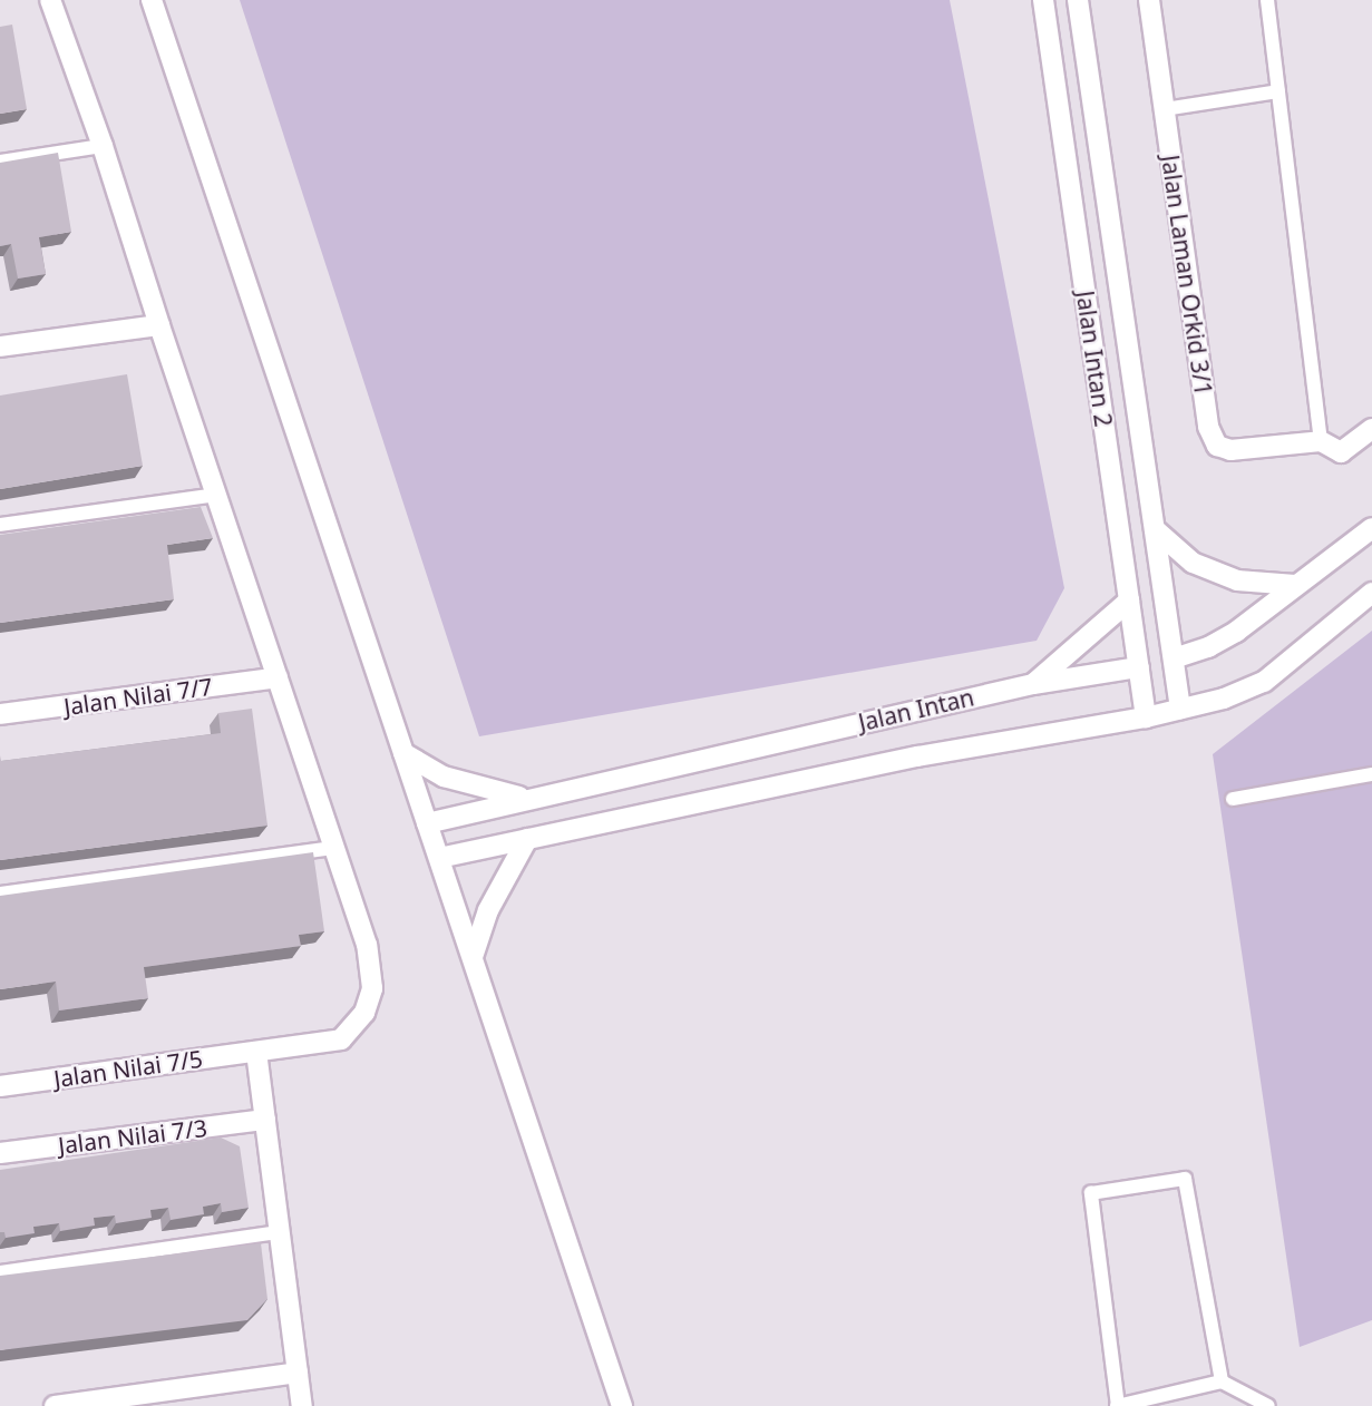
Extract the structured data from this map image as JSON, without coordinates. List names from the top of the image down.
{
  "streets": {
    "street": [
      "Jalan Laman Orkid 3/1",
      "Jalan Intan 2",
      "Jalan Nilai 7/7",
      "Jalan Intan",
      "Jalan Nilai 7/5",
      "Jalan Nilai 7/3"
    ]
  },
  "crossings": [
    ["Jalan Intan 2", "Jalan Intan"],
    ["Jalan Nilai 7/7", "Jalan Nilai 7/5"]
  ]
}
